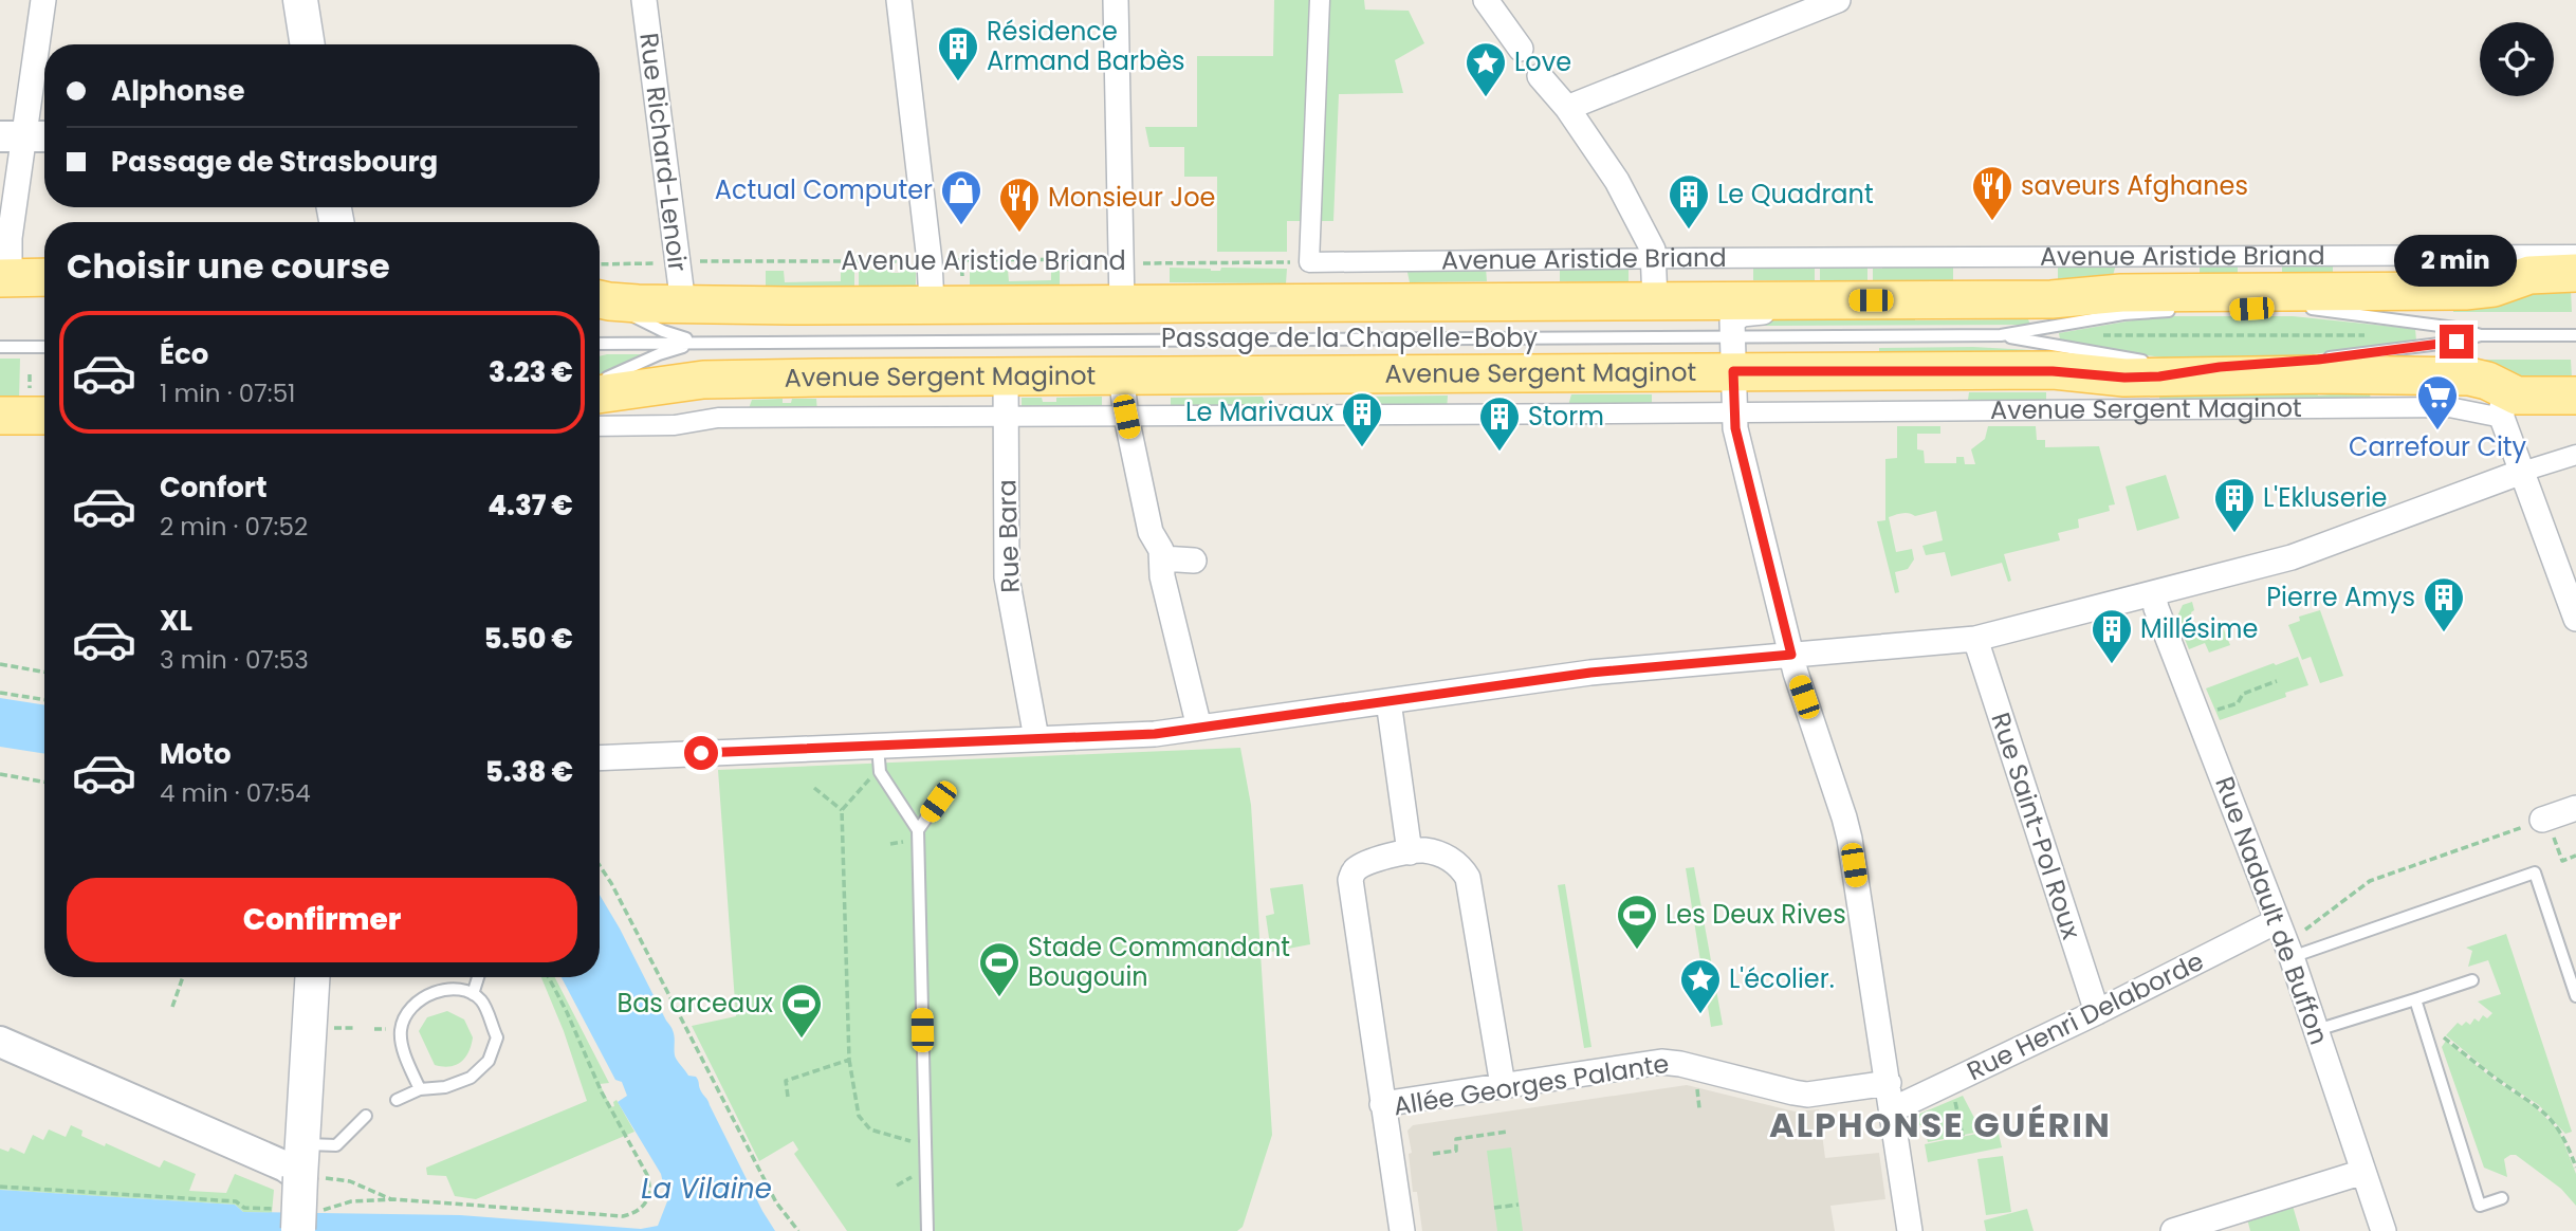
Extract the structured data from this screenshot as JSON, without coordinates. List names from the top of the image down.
{
  "streets": {
    "main road": ["Avenue Aristide Briand", "Avenue Sergent Maginot"],
    "street": [
      "Rue Richard-Lenoir",
      "Rue Bara",
      "Rue Saint-Pol Roux",
      "Rue Nadault de Buffon",
      "Rue Henri Delaborde",
      "Allée Georges Palante"
    ],
    "lane": ["Passage de la Chapelle-Boby"]
  },
  "crossings": [
    ["Rue Richard-Lenoir", "Avenue Aristide Briand"],
    ["Avenue Aristide Briand", "Passage de la Chapelle-Boby"],
    ["Avenue Aristide Briand", "Avenue Sergent Maginot"],
    ["Passage de la Chapelle-Boby", "Avenue Sergent Maginot"],
    ["Avenue Sergent Maginot", "Rue Bara"],
    ["Rue Saint-Pol Roux", "Rue Henri Delaborde"],
    ["Rue Nadault de Buffon", "Rue Henri Delaborde"]
  ],
  "districts": ["ALPHONSE GUÉRIN"],
  "water": ["La Vilaine"],
  "places": {
    "building": [
      "Résidence Armand Barbès",
      "Le Quadrant",
      "Le Marivaux",
      "Storm",
      "L'Ekluserie",
      "Pierre Amys",
      "Millésime"
    ],
    "place": ["Love", "L'écolier."],
    "restaurant": ["saveurs Afghanes", "Monsieur Joe"],
    "shop": ["Actual Computer"],
    "supermarket": ["Carrefour City"],
    "sports": ["Les Deux Rives", "Stade Commandant Bougouin", "Bas arceaux"]
  },
  "page": {
    "banner": ["Alphonse", "Passage de Strasbourg"],
    "heading": "Choisir une course",
    "bubble": "2 min",
    "list": [
      {
        "name": "Éco",
        "note": "1 min · 07:51",
        "value": "3.23 €"
      },
      {
        "name": "Confort",
        "note": "2 min · 07:52",
        "value": "4.37 €"
      },
      {
        "name": "XL",
        "note": "3 min · 07:53",
        "value": "5.50 €"
      },
      {
        "name": "Moto",
        "note": "4 min · 07:54",
        "value": "5.38 €"
      }
    ],
    "buttons": "Confirmer"
  }
}
